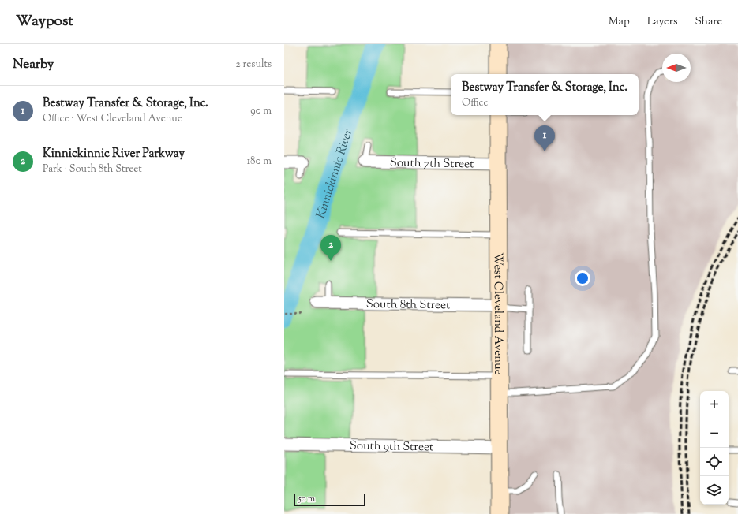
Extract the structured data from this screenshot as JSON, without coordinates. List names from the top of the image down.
{
  "streets": {
    "street": [
      "South 7th Street",
      "South 8th Street",
      "West Cleveland Avenue",
      "South 9th Street"
    ]
  },
  "crossings": [
    ["South 7th Street", "West Cleveland Avenue"],
    ["South 8th Street", "West Cleveland Avenue"],
    ["West Cleveland Avenue", "South 9th Street"]
  ],
  "water": ["Kinnickinnic River"],
  "scale_bar": "50 m",
  "north": "left",
  "page": {
    "header": "Waypost",
    "nav": ["Map", "Layers", "Share"],
    "heading": ["Nearby", "2 results"],
    "popup": ["Bestway Transfer & Storage, Inc.", "Office"],
    "list": [
      {
        "mark": "1",
        "name": "Bestway Transfer & Storage, Inc.",
        "note": "Office · West Cleveland Avenue",
        "value": "90 m"
      },
      {
        "mark": "2",
        "name": "Kinnickinnic River Parkway",
        "note": "Park · South 8th Street",
        "value": "180 m"
      }
    ],
    "pins": ["1", "2"],
    "map_buttons": ["+", "−"],
    "scale": "50 m"
  }
}
